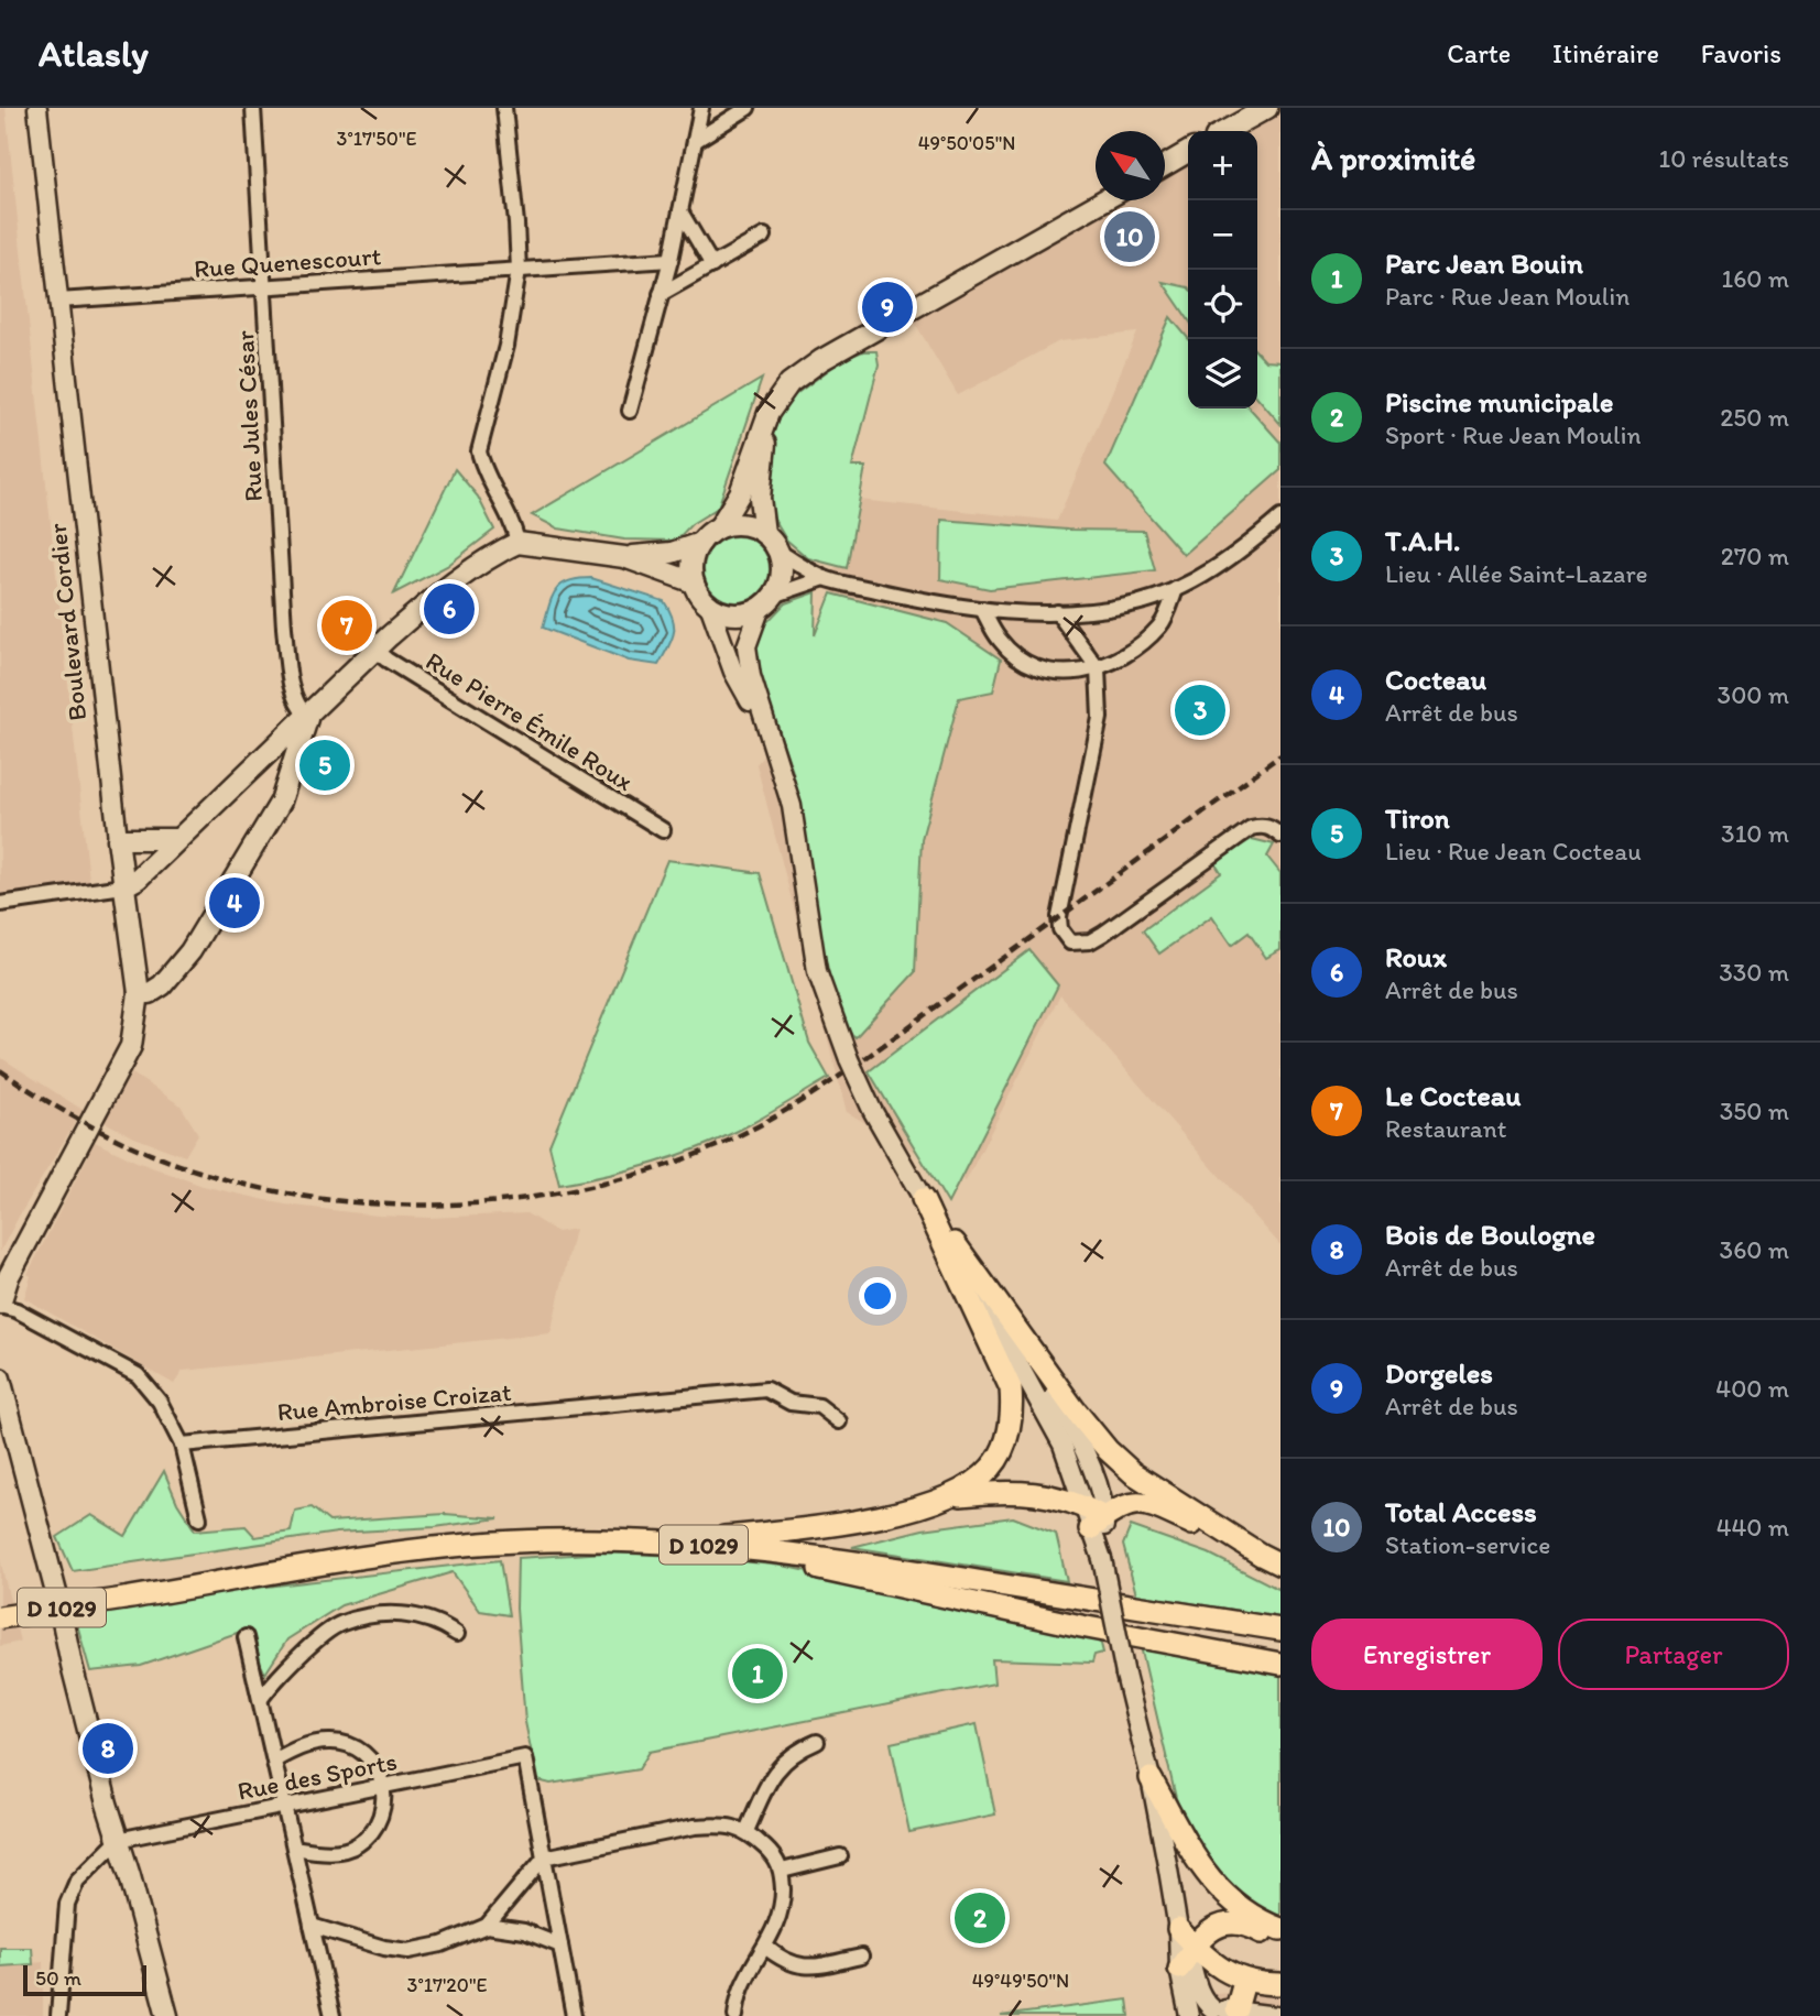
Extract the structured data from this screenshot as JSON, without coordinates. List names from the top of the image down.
{
  "streets": {
    "main road": ["Boulevard Cordier", "D 1029"],
    "street": [
      "Rue Quenescourt",
      "Rue Jules César",
      "Rue Pierre Émile Roux",
      "Rue Ambroise Croizat",
      "Rue des Sports"
    ]
  },
  "crossings": [
    ["Rue Quenescourt", "Rue Jules César"],
    ["Rue Quenescourt", "Boulevard Cordier"]
  ],
  "scale_bar": "50 m",
  "north": "top left",
  "page": {
    "header": "Atlasly",
    "nav": ["Carte", "Itinéraire", "Favoris"],
    "heading": ["À proximité", "10 résultats"],
    "map_buttons": ["+", "−"],
    "pins": [
      "10",
      "9",
      "6",
      "7",
      "3",
      "5",
      "4",
      "1",
      "8",
      "2"
    ],
    "list": [
      {
        "mark": "1",
        "name": "Parc Jean Bouin",
        "note": "Parc · Rue Jean Moulin",
        "value": "160 m"
      },
      {
        "mark": "2",
        "name": "Piscine municipale",
        "note": "Sport · Rue Jean Moulin",
        "value": "250 m"
      },
      {
        "mark": "3",
        "name": "T.A.H.",
        "note": "Lieu · Allée Saint-Lazare",
        "value": "270 m"
      },
      {
        "mark": "4",
        "name": "Cocteau",
        "note": "Arrêt de bus",
        "value": "300 m"
      },
      {
        "mark": "5",
        "name": "Tiron",
        "note": "Lieu · Rue Jean Cocteau",
        "value": "310 m"
      },
      {
        "mark": "6",
        "name": "Roux",
        "note": "Arrêt de bus",
        "value": "330 m"
      },
      {
        "mark": "7",
        "name": "Le Cocteau",
        "note": "Restaurant",
        "value": "350 m"
      },
      {
        "mark": "8",
        "name": "Bois de Boulogne",
        "note": "Arrêt de bus",
        "value": "360 m"
      },
      {
        "mark": "9",
        "name": "Dorgeles",
        "note": "Arrêt de bus",
        "value": "400 m"
      },
      {
        "mark": "10",
        "name": "Total Access",
        "note": "Station-service",
        "value": "440 m"
      }
    ],
    "buttons": ["Enregistrer", "Partager"],
    "scale": "50 m"
  },
  "coordinates": [
    "3°17'50\"E",
    "49°50'05\"N",
    "49°49'50\"N",
    "3°17'20\"E"
  ]
}
